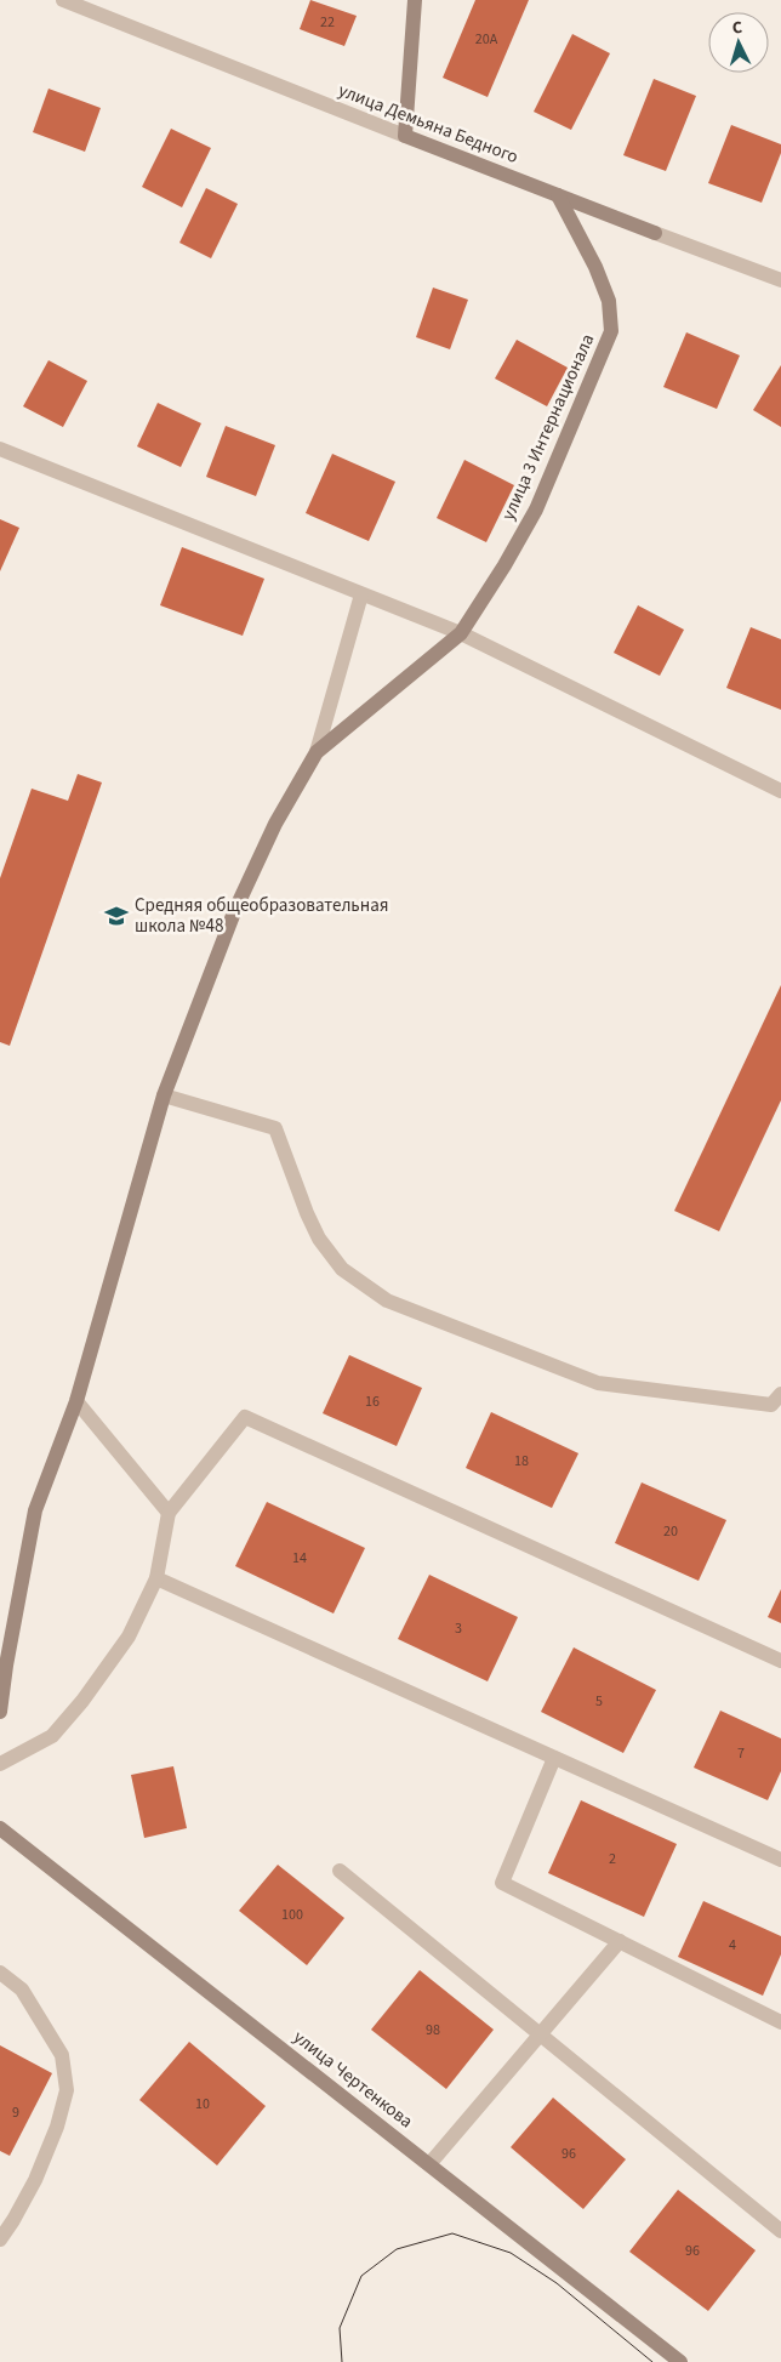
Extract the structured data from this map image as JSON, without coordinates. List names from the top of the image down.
{
  "streets": {
    "street": ["улица Демьяна Бедного", "улица 3 Интернационала", "улица Чертенкова"]
  },
  "crossings": [
    ["улица Демьяна Бедного", "улица 3 Интернационала"]
  ],
  "places": {
    "school or university": ["Средняя общеобразовательная школа №48"]
  },
  "house_numbers": [
    "22",
    "20А",
    "16",
    "18",
    "20",
    "14",
    "3",
    "5",
    "7",
    "2",
    "100",
    "4",
    "98",
    "10",
    "9",
    "96",
    "96"
  ],
  "north": "top"
}
